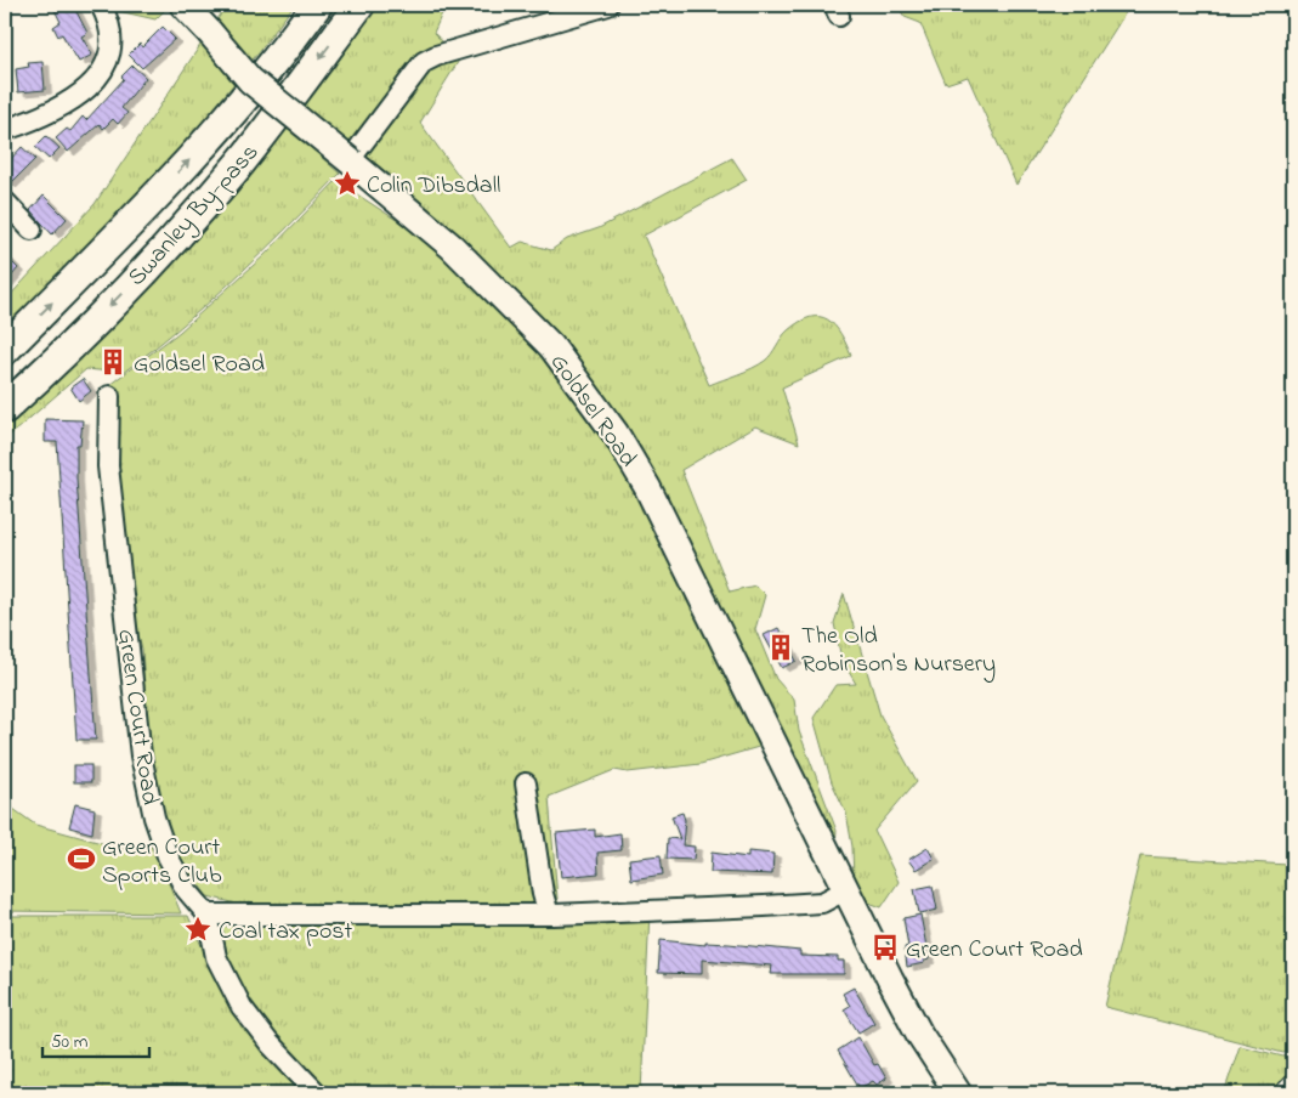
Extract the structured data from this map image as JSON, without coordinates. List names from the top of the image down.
{
  "streets": {
    "highway": ["Swanley By-pass"],
    "main road": ["Goldsel Road"],
    "street": ["Green Court Road"]
  },
  "places": {
    "place": ["Colin Dibsdall", "Coal tax post"],
    "building": ["Goldsel Road", "The Old Robinson's Nursery"],
    "sports": ["Green Court Sports Club"],
    "bus stop": ["Green Court Road"]
  },
  "scale_bar": "50 m"
}
